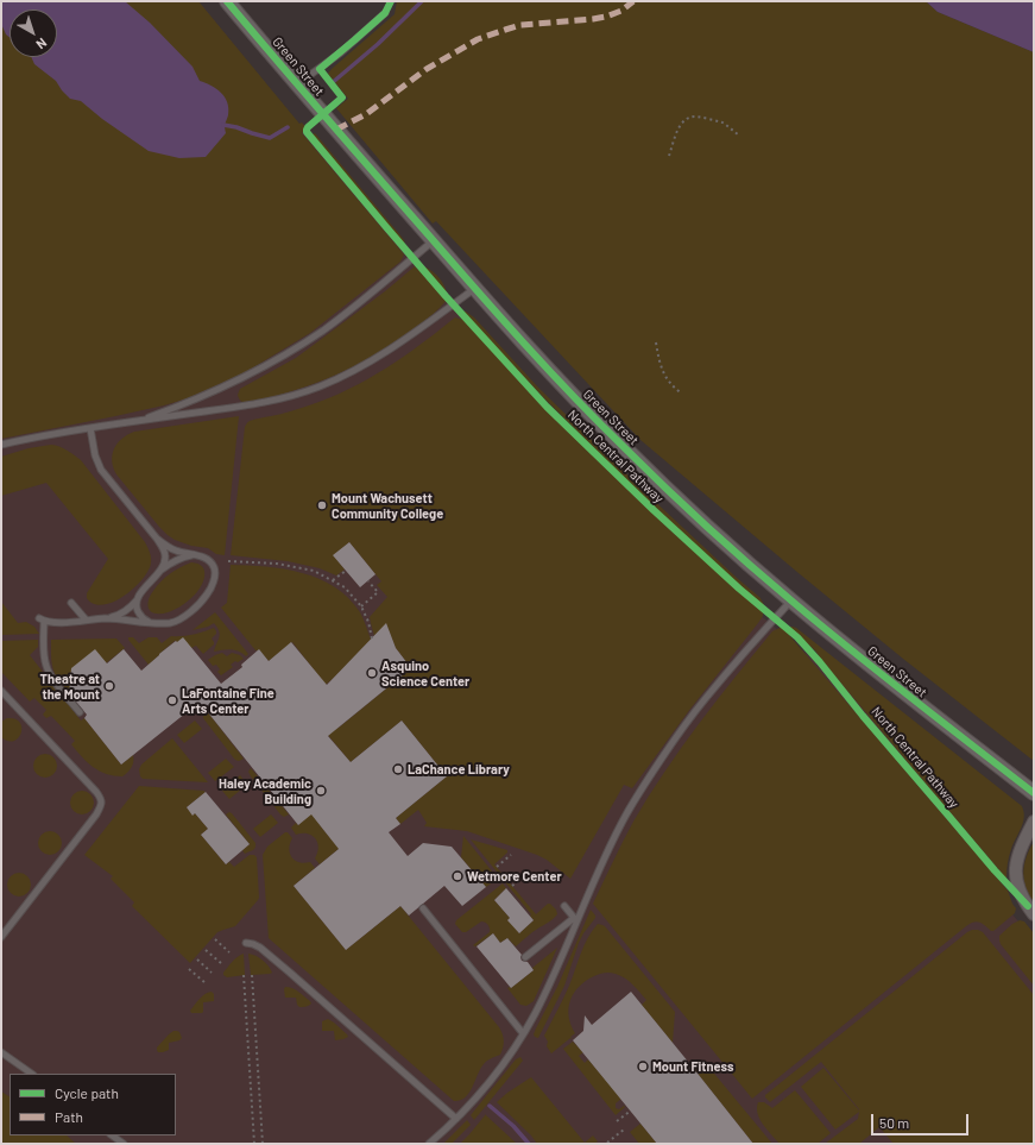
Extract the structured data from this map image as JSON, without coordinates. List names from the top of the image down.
{
  "streets": {
    "street": ["Green Street"],
    "cycle path": ["North Central Pathway"]
  },
  "places": [
    "Mount Wachusett Community College",
    "Asquino Science Center",
    "Theatre at the Mount",
    "LaFontaine Fine Arts Center",
    "LaChance Library",
    "Haley Academic Building",
    "Wetmore Center",
    "Mount Fitness"
  ],
  "legend": ["Cycle path", "Path"],
  "scale_bar": "50 m",
  "north": "bottom right"
}
